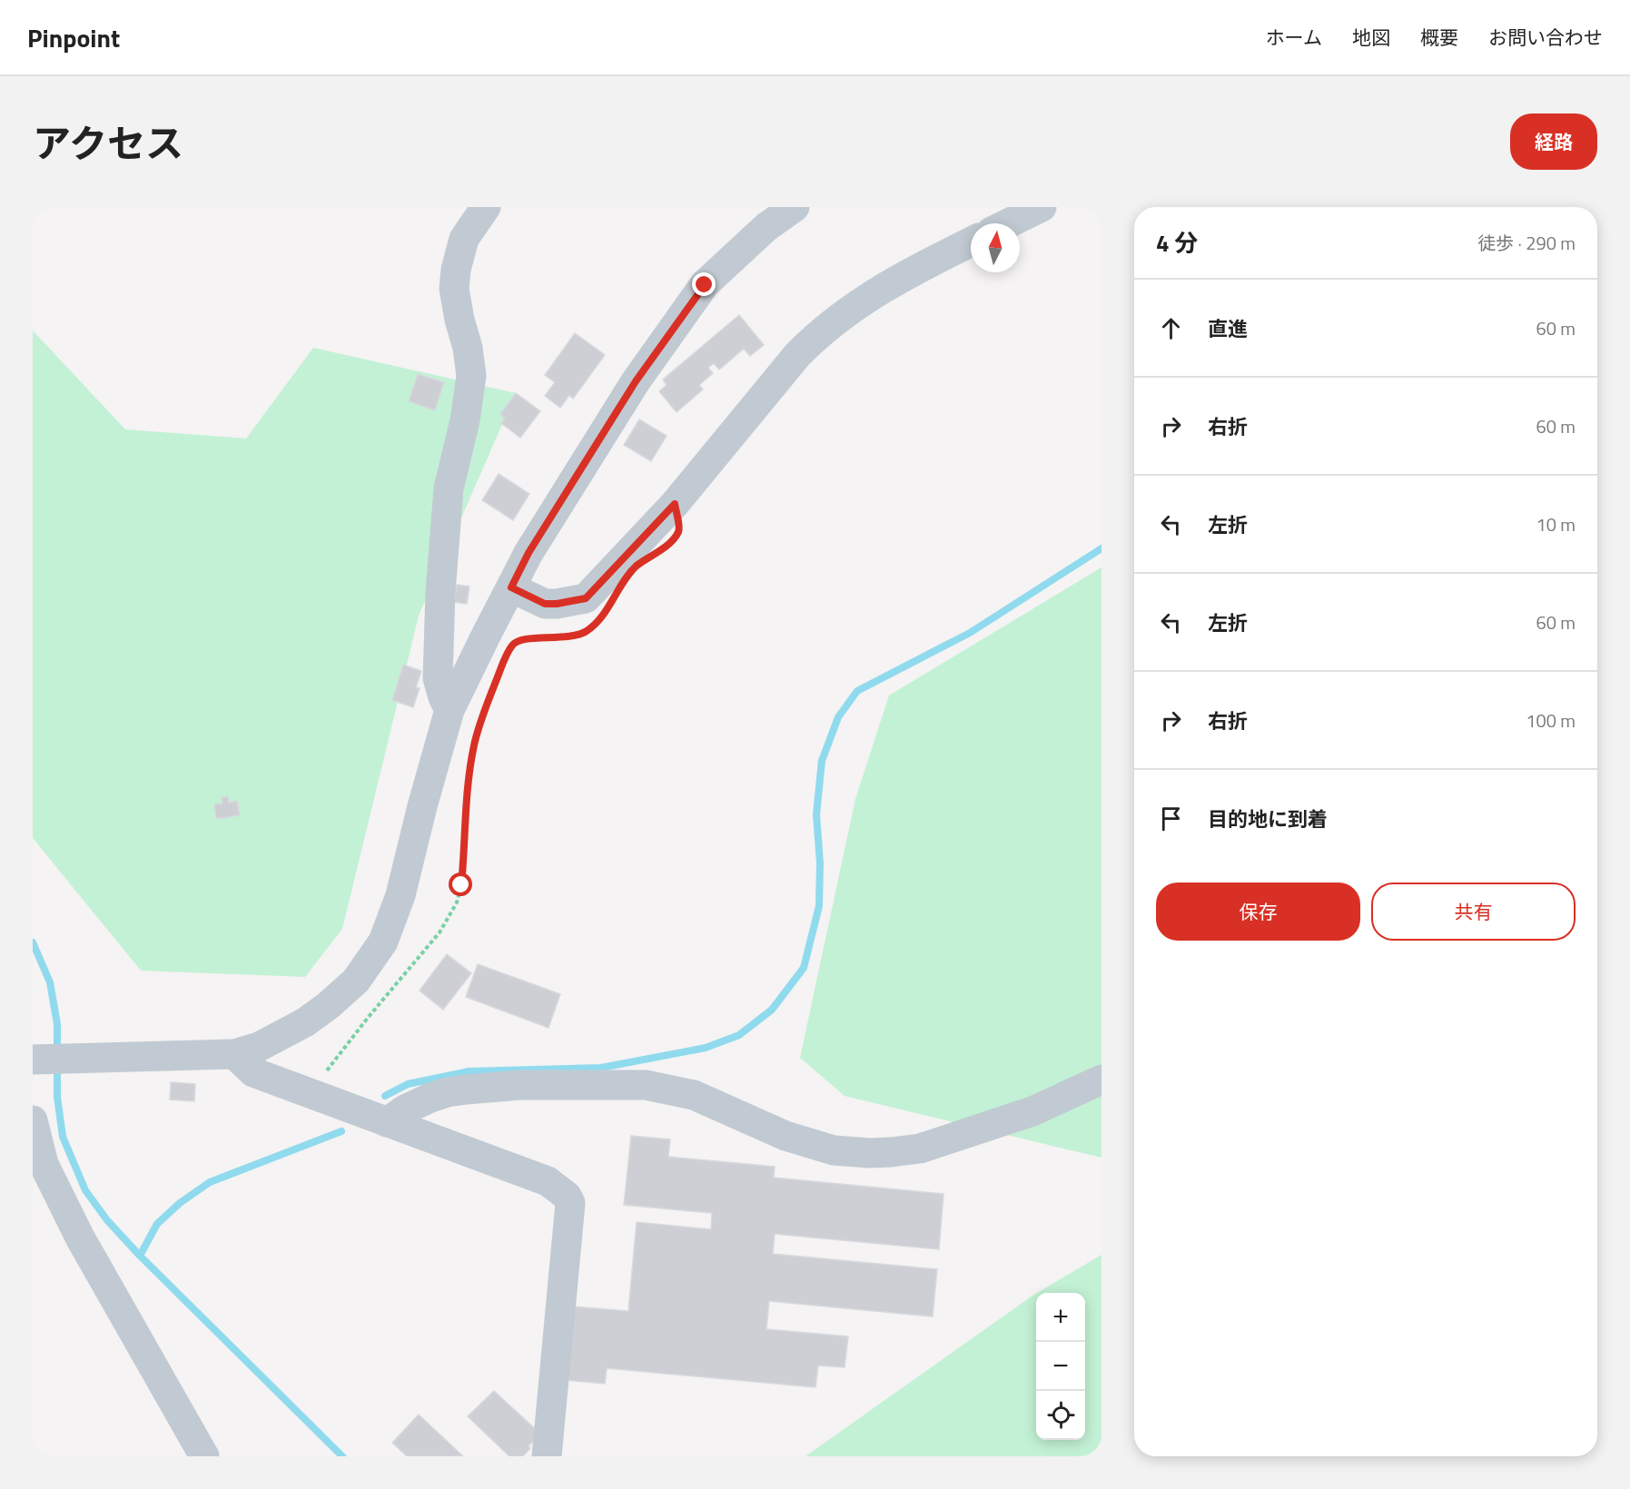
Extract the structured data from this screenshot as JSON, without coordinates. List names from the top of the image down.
{
  "north": "top",
  "page": {
    "header": "Pinpoint",
    "nav": [
      "ホーム",
      "地図",
      "概要",
      "お問い合わせ"
    ],
    "title": "アクセス",
    "buttons": [
      "経路",
      ["保存", "共有"]
    ],
    "heading": ["4 分", "徒歩 · 290 m"],
    "list": [
      ["直進", "60 m"],
      ["右折", "60 m"],
      ["左折", "10 m"],
      ["左折", "60 m"],
      ["右折", "100 m"],
      "目的地に到着"
    ],
    "map_buttons": ["+", "−"]
  }
}
